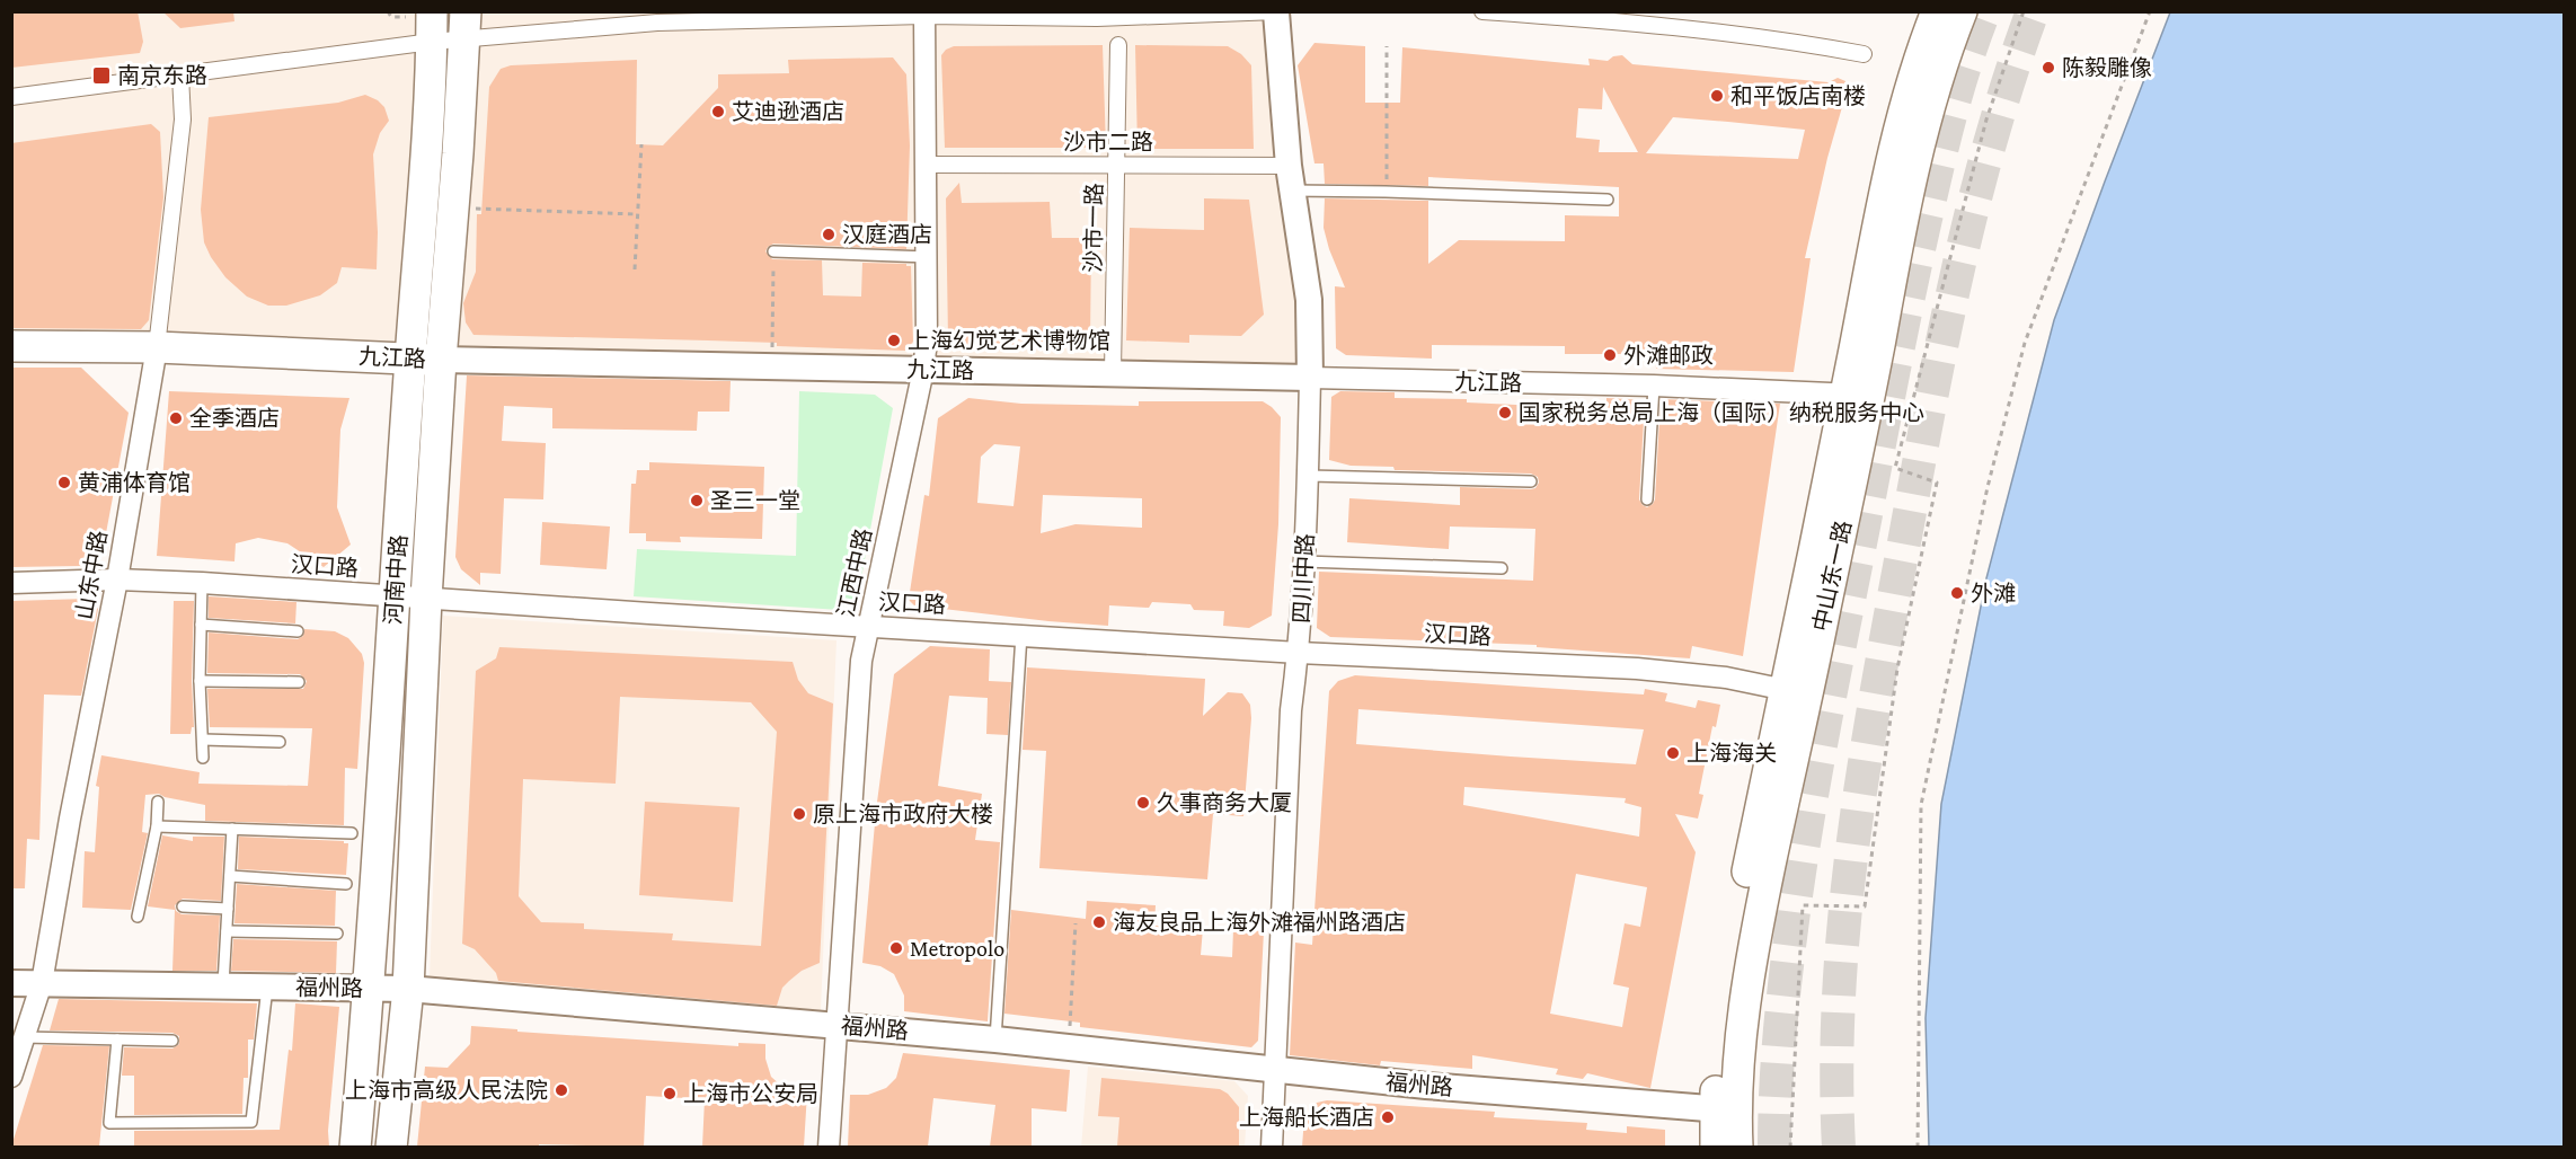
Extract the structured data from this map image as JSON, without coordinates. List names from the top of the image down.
{
  "streets": {
    "main road": ["九江路", "中山东一路", "河南中路"],
    "street": [
      "沙市二路",
      "沙市一路",
      "汉口路",
      "江西中路",
      "山东中路",
      "四川中路",
      "福州路"
    ]
  },
  "crossings": [
    ["沙市二路", "沙市一路"],
    ["沙市二路", "江西中路"],
    ["沙市二路", "四川中路"],
    ["沙市一路", "九江路"],
    ["九江路", "江西中路"],
    ["九江路", "山东中路"],
    ["九江路", "中山东一路"],
    ["九江路", "四川中路"],
    ["九江路", "河南中路"],
    ["汉口路", "江西中路"],
    ["汉口路", "山东中路"],
    ["汉口路", "中山东一路"],
    ["汉口路", "四川中路"],
    ["汉口路", "河南中路"],
    ["江西中路", "福州路"],
    ["山东中路", "福州路"],
    ["中山东一路", "福州路"],
    ["四川中路", "福州路"],
    ["河南中路", "福州路"]
  ],
  "places": {
    "other": [
      "陈毅雕像",
      "和平饭店南楼",
      "艾迪逊酒店",
      "汉庭酒店",
      "上海幻觉艺术博物馆",
      "外滩邮政",
      "国家税务总局上海（国际）纳税服务中心",
      "全季酒店",
      "黄浦体育馆",
      "圣三一堂",
      "外滩",
      "上海海关",
      "久事商务大厦",
      "原上海市政府大楼",
      "海友良品上海外滩福州路酒店",
      "Metropolo",
      "上海市高级人民法院",
      "上海市公安局",
      "上海船长酒店"
    ],
    "transit": ["南京东路"]
  }
}
